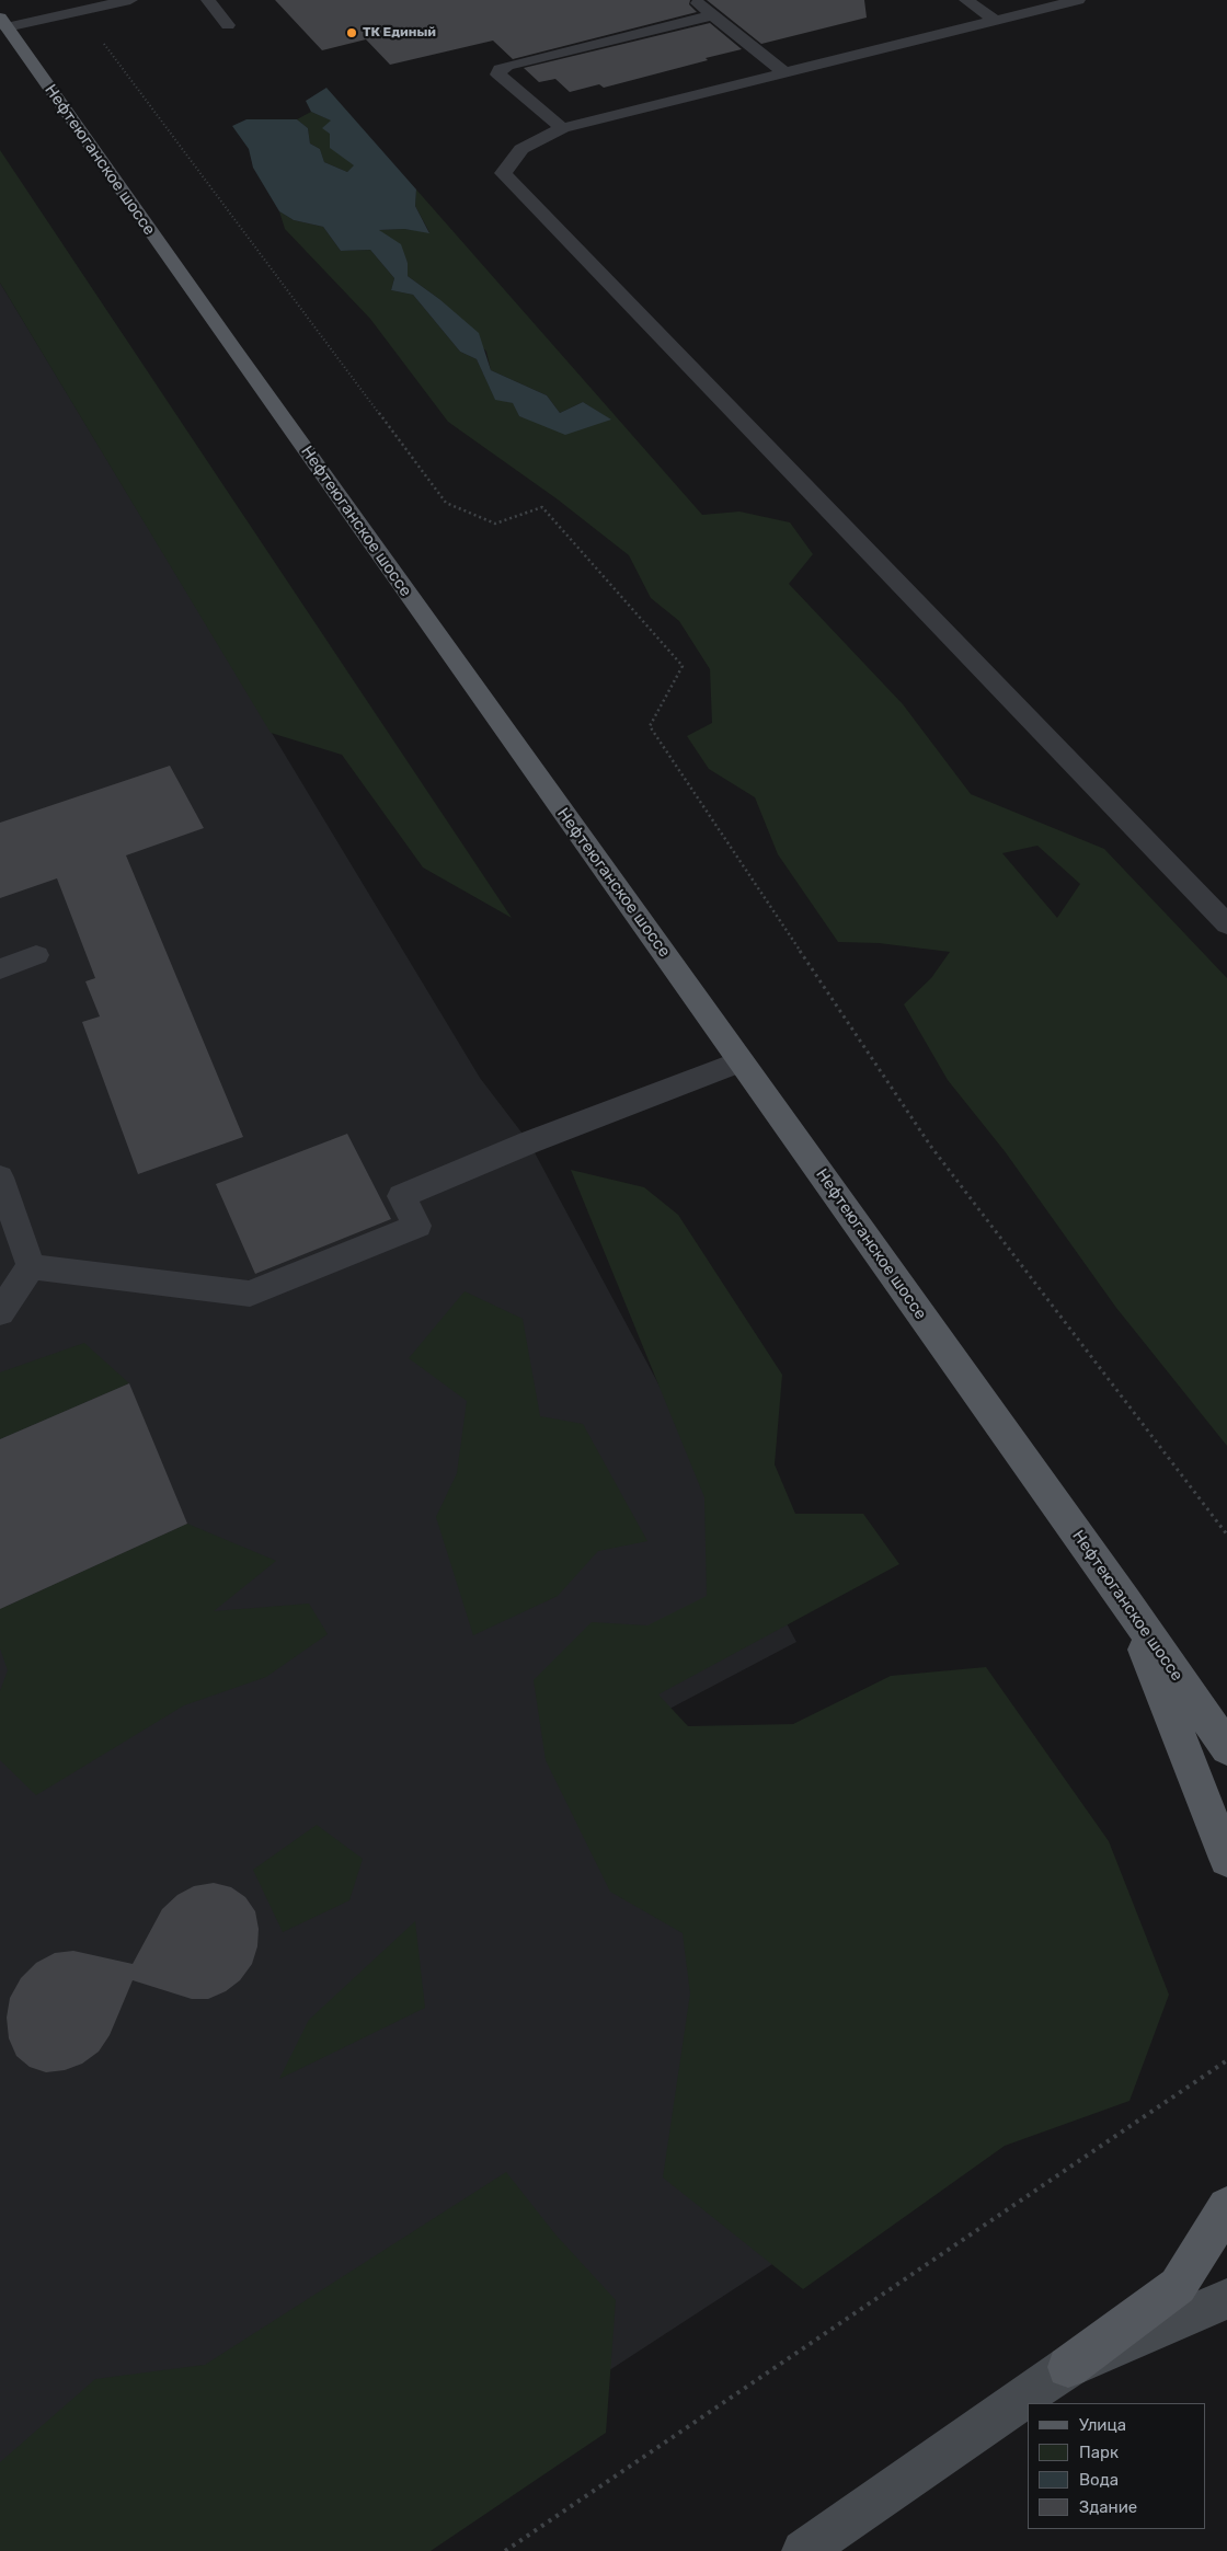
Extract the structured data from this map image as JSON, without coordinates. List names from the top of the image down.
{
  "streets": {
    "main road": ["Нефтеюганское шоссе"]
  },
  "places": ["ТК Единый"],
  "legend": [
    "Улица",
    "Парк",
    "Вода",
    "Здание"
  ]
}
